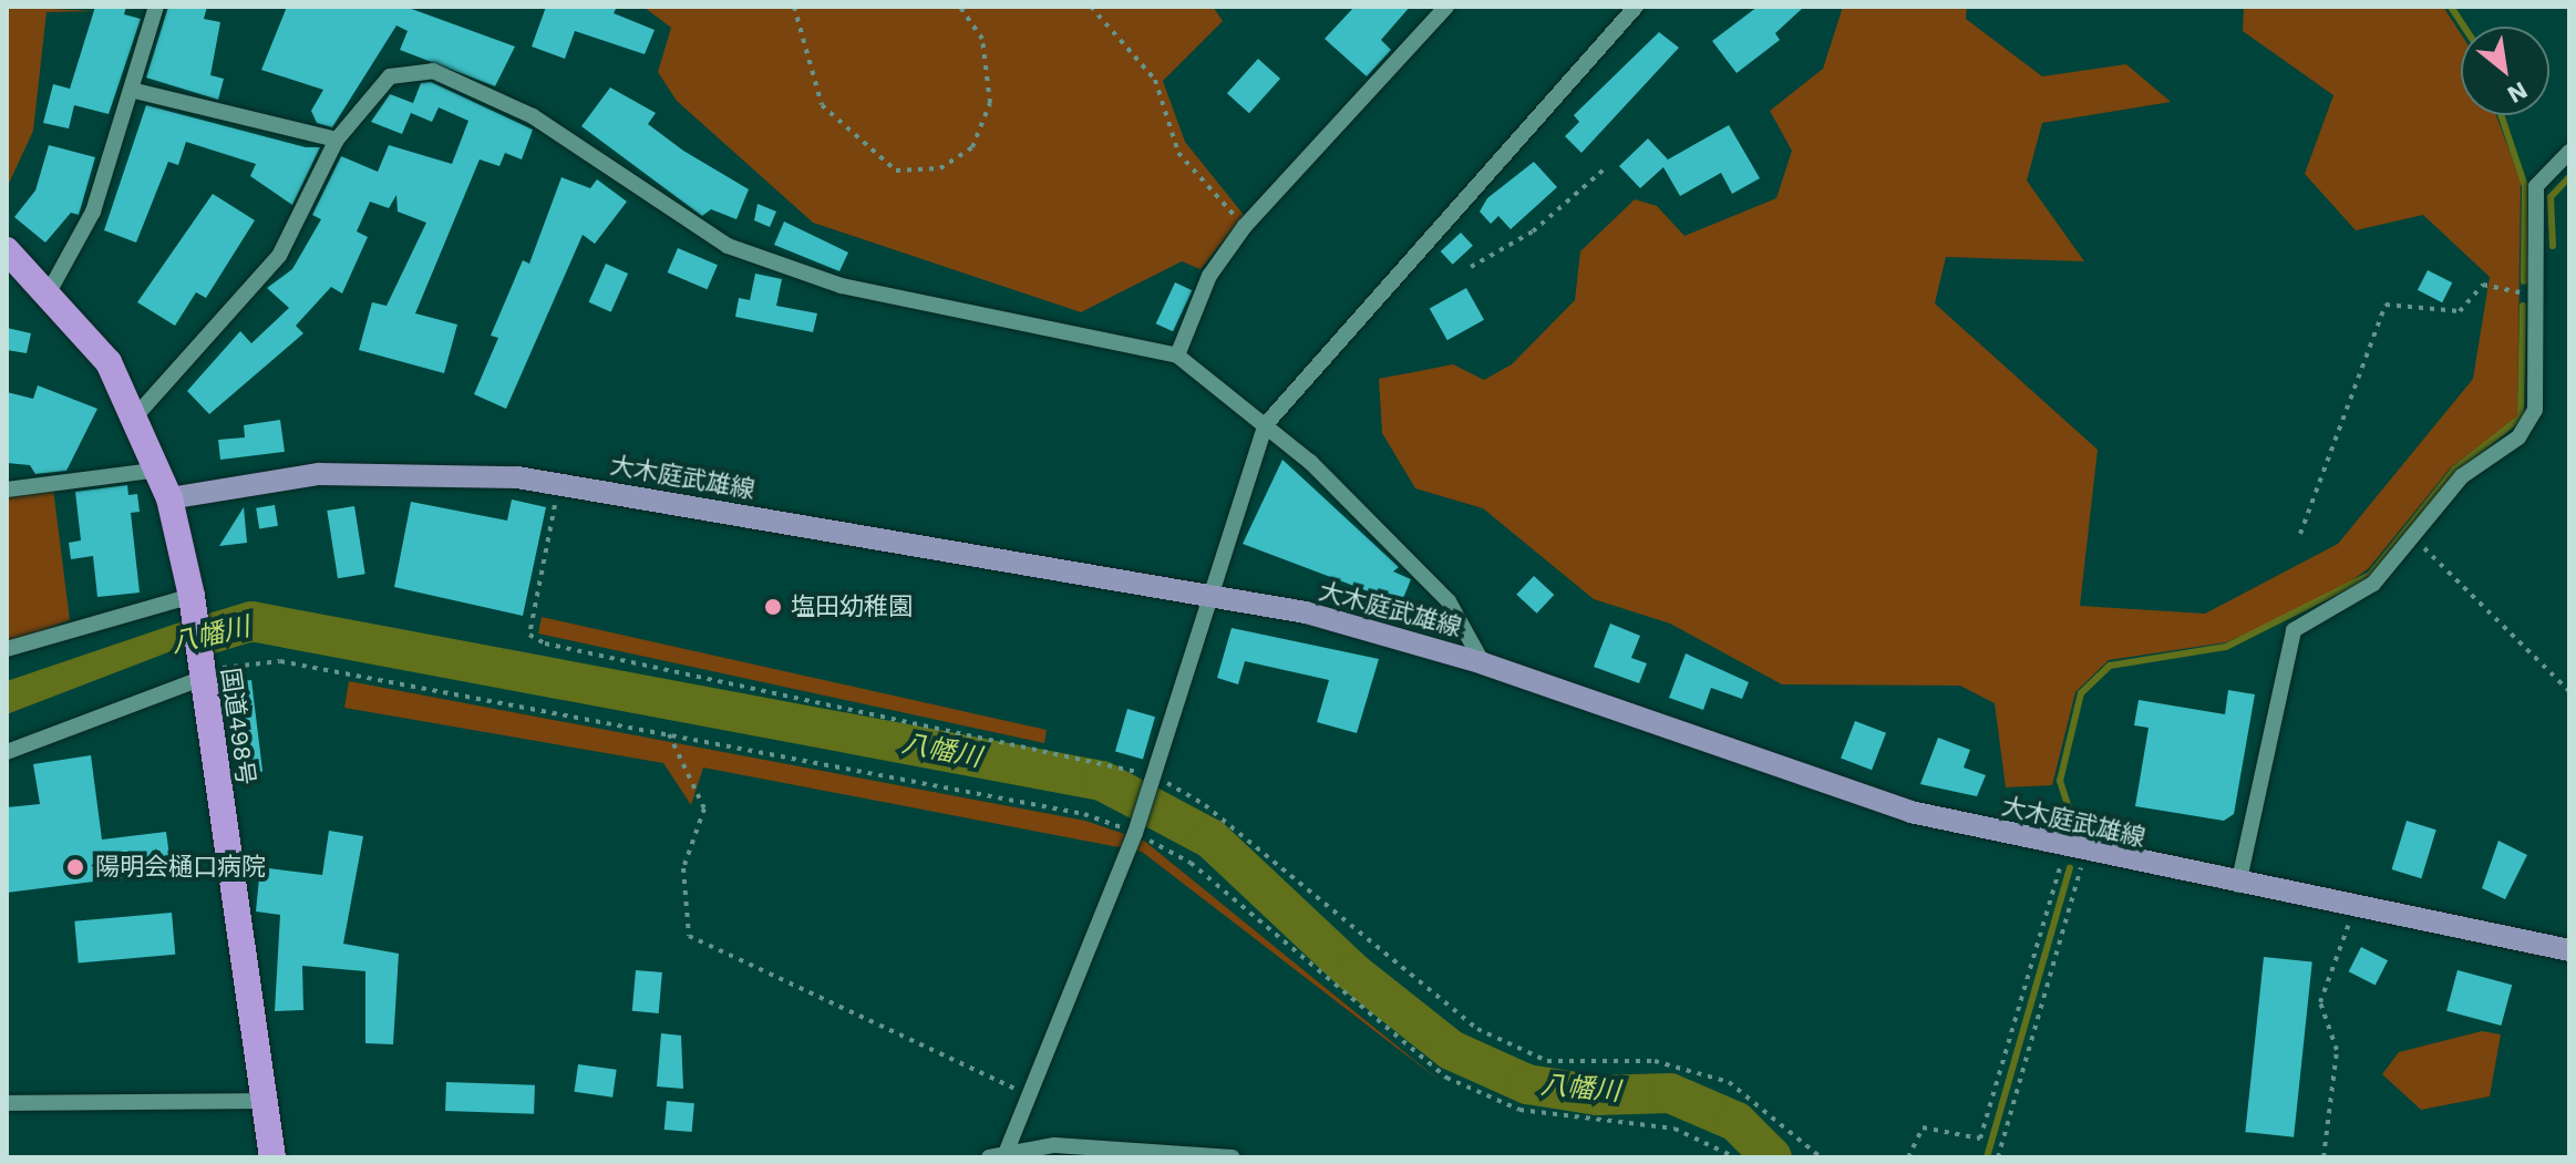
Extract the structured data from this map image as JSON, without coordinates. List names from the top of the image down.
{
  "streets": {
    "highway": ["国道498号"],
    "main road": ["大木庭武雄線"]
  },
  "crossings": [
    ["大木庭武雄線", "国道498号"]
  ],
  "water": ["八幡川"],
  "places": ["塩田幼稚園", "陽明会樋口病院"],
  "north": "bottom right"
}
